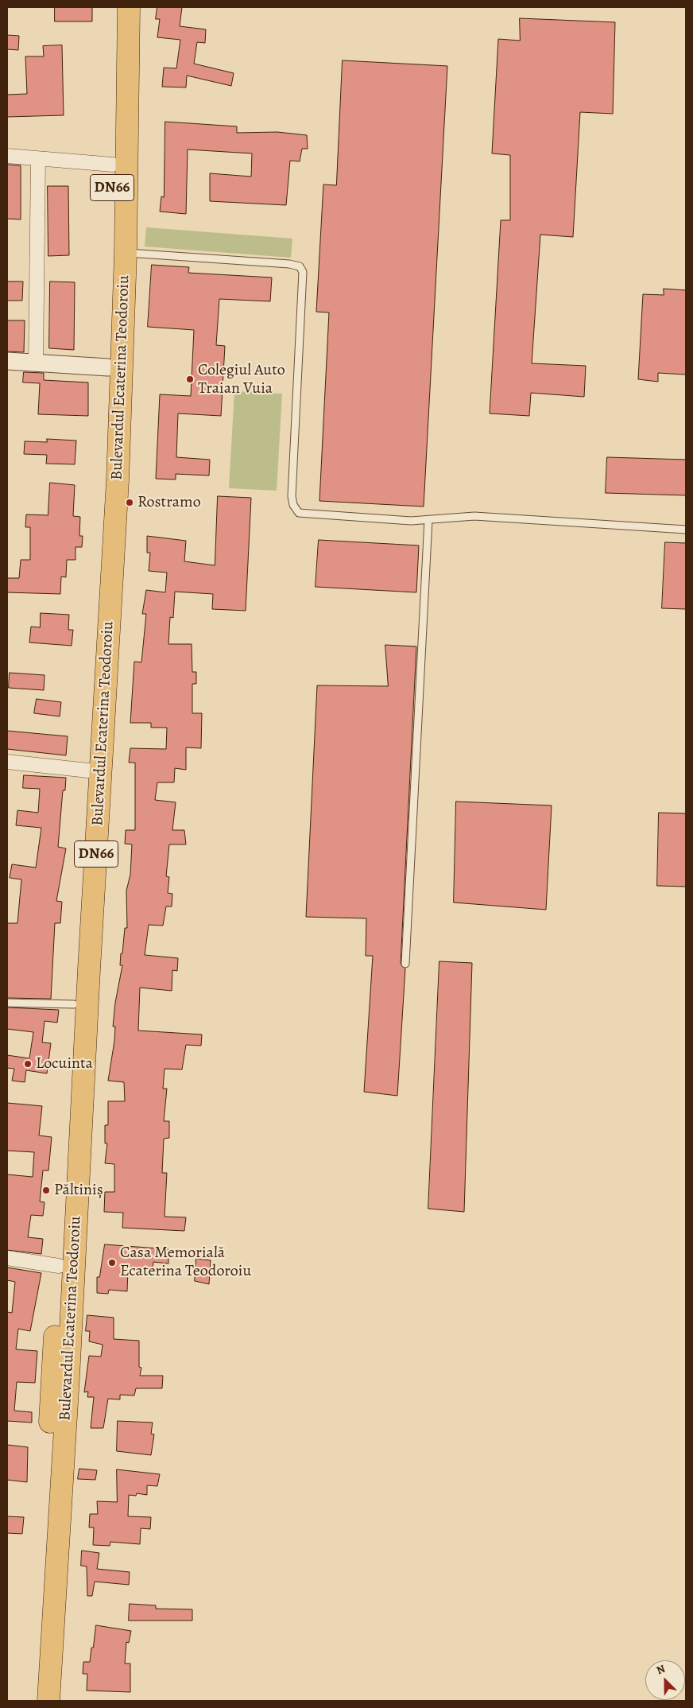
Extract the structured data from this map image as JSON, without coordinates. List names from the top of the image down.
{
  "streets": {
    "main road": ["DN66", "Bulevardul Ecaterina Teodoroiu"]
  },
  "places": [
    "Colegiul Auto Traian Vuia",
    "Rostramo",
    "Locuinta",
    "Păltiniș",
    "Casa Memorială Ecaterina Teodoroiu"
  ],
  "north": "top left"
}
